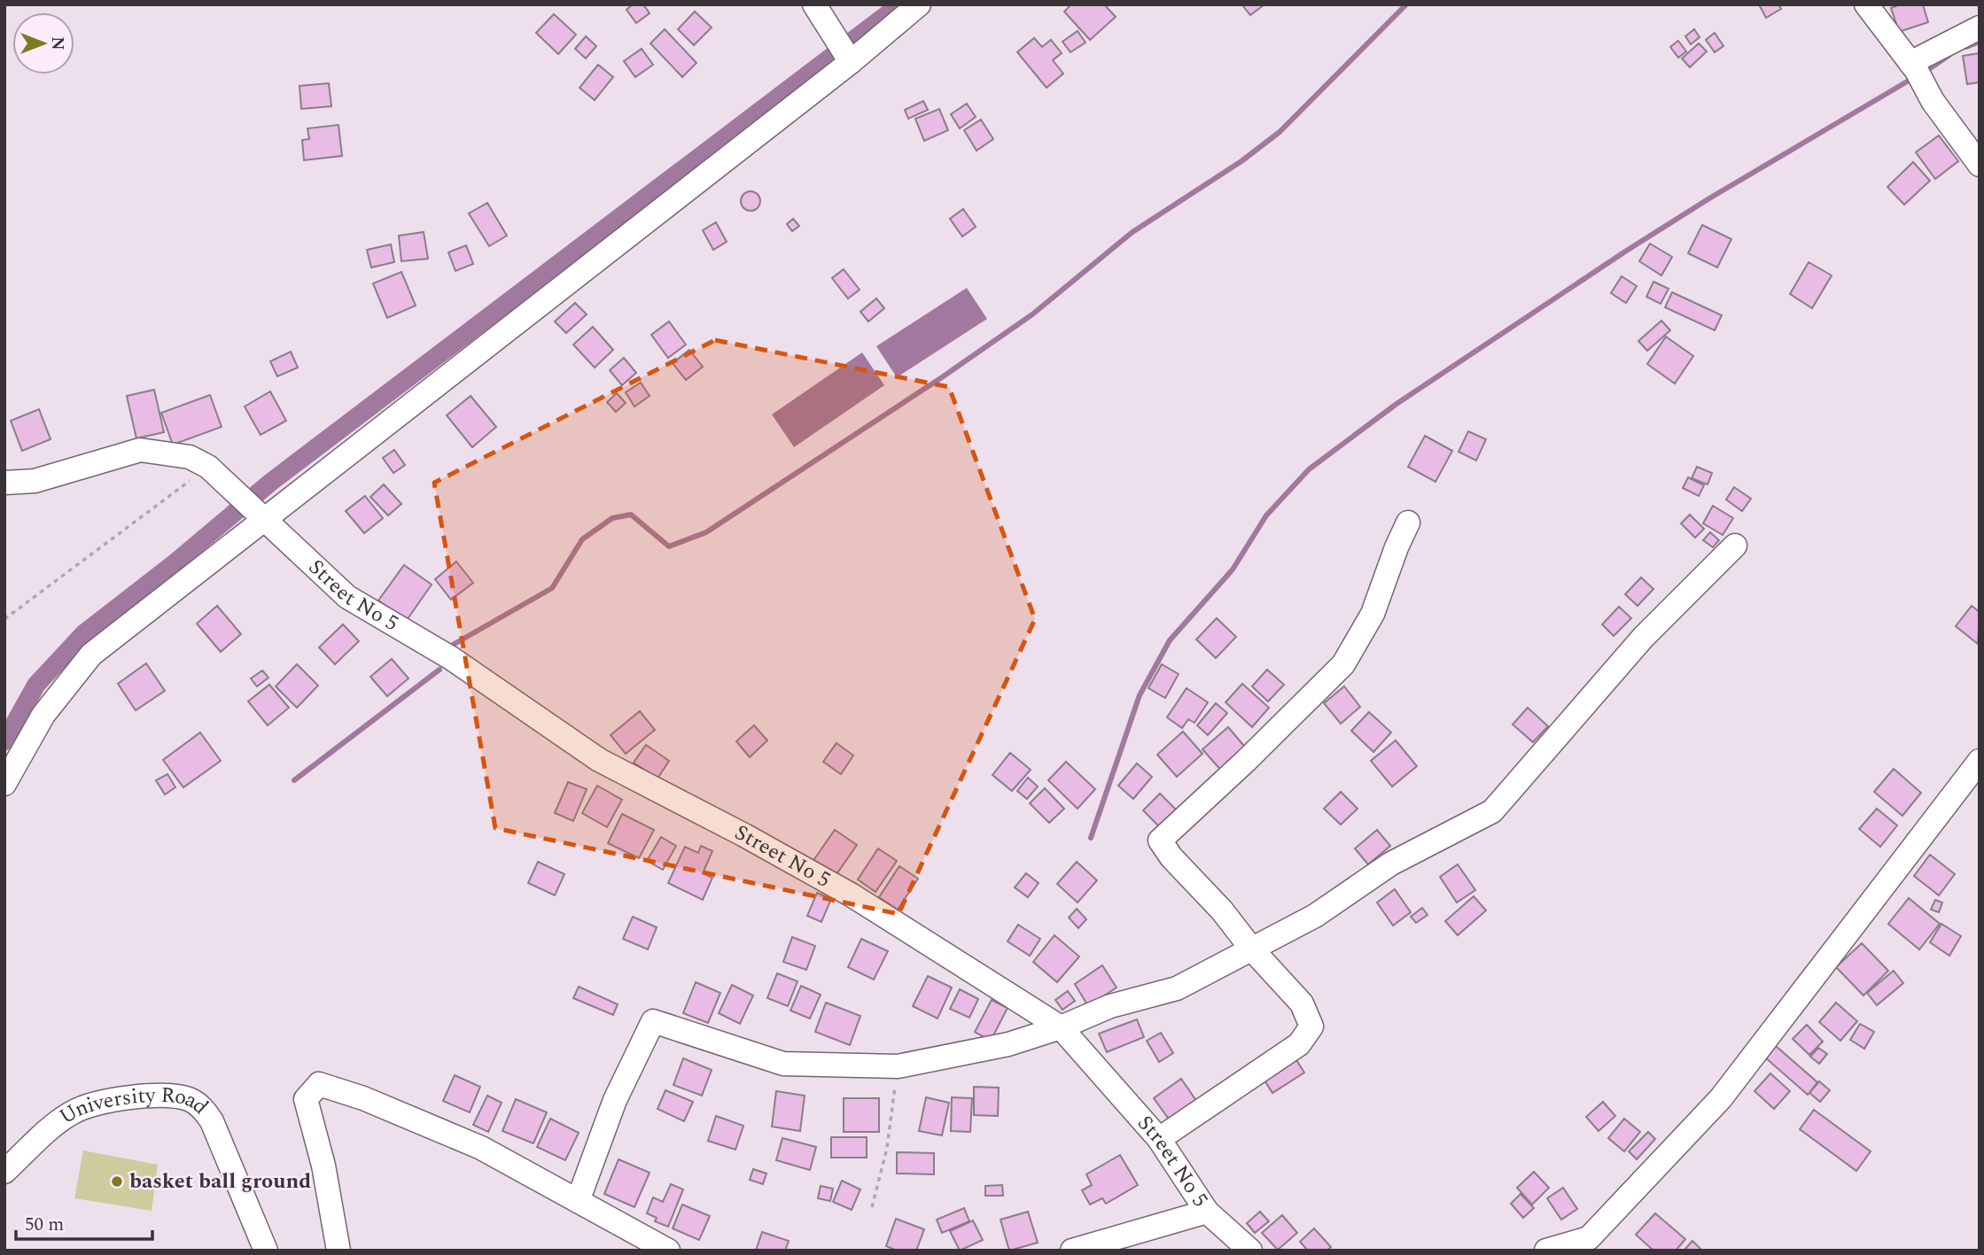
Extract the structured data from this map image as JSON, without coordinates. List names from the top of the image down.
{
  "streets": {
    "street": ["Street No 5", "University Road"]
  },
  "places": ["basket ball ground"],
  "scale_bar": "50 m",
  "north": "right"
}
